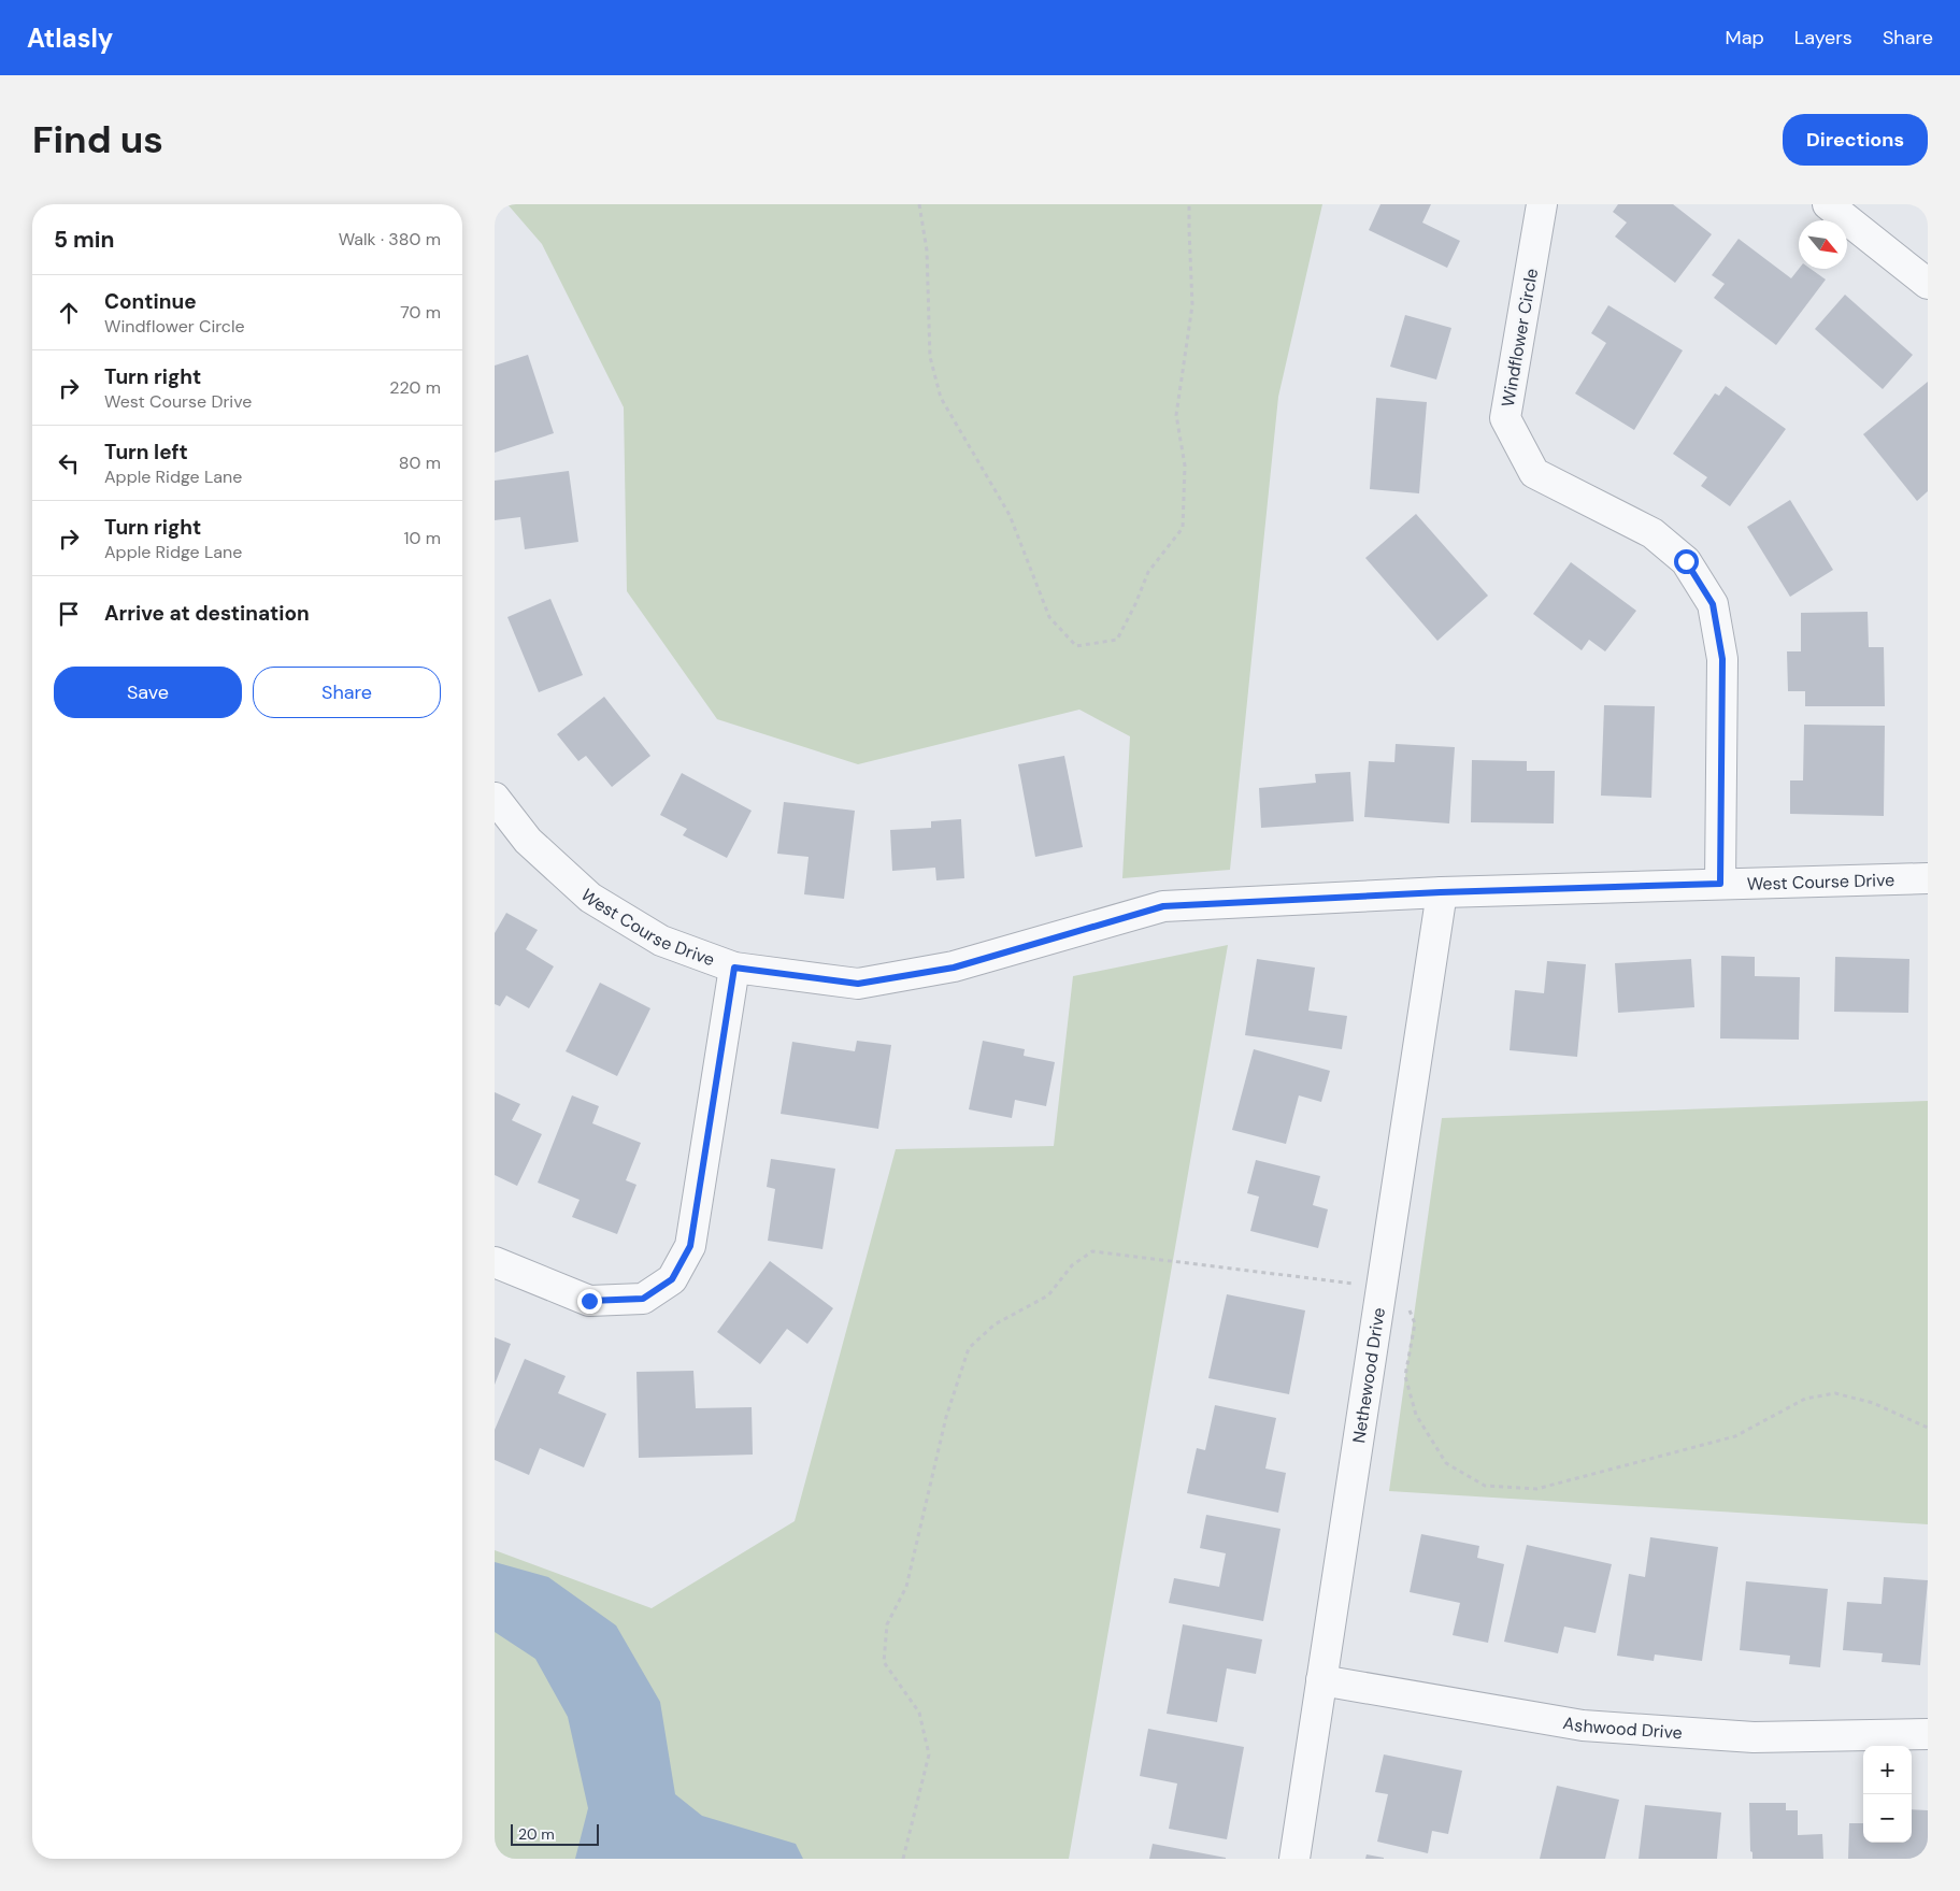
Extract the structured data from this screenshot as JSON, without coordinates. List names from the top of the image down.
{
  "streets": {
    "street": [
      "Windflower Circle",
      "West Course Drive",
      "Nethewood Drive",
      "Ashwood Drive"
    ]
  },
  "crossings": [
    ["Windflower Circle", "West Course Drive"],
    ["West Course Drive", "Nethewood Drive"],
    ["Nethewood Drive", "Ashwood Drive"]
  ],
  "scale_bar": "20 m",
  "north": "bottom right",
  "page": {
    "header": "Atlasly",
    "nav": ["Map", "Layers", "Share"],
    "buttons": [
      "Directions",
      ["Save", "Share"]
    ],
    "title": "Find us",
    "heading": ["5 min", "Walk · 380 m"],
    "list": [
      ["Continue", "Windflower Circle", "70 m"],
      ["Turn right", "West Course Drive", "220 m"],
      ["Turn left", "Apple Ridge Lane", "80 m"],
      ["Turn right", "Apple Ridge Lane", "10 m"],
      "Arrive at destination"
    ],
    "map_buttons": ["+", "−"],
    "scale": "20 m"
  }
}
